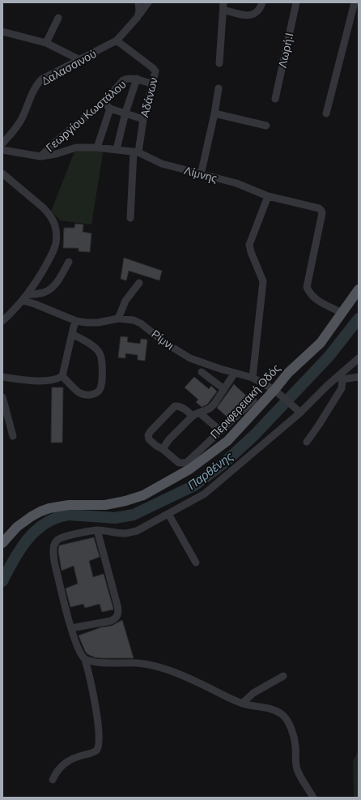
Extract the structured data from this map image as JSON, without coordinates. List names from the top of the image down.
{
  "streets": {
    "main road": ["Περιφερειακή Οδός"],
    "street": [
      "Λωρή.Ι",
      "Δαλασσινού",
      "Αδάνων",
      "Γεωργίου Κωστάλου",
      "Λίμνης",
      "Ρίμνι"
    ]
  },
  "crossings": [
    ["Δαλασσινού", "Αδάνων"],
    ["Αδάνων", "Γεωργίου Κωστάλου"],
    ["Αδάνων", "Λίμνης"],
    ["Γεωργίου Κωστάλου", "Λίμνης"],
    ["Λίμνης", "Περιφερειακή Οδός"],
    ["Ρίμνι", "Περιφερειακή Οδός"]
  ],
  "water": ["Παρθένης"]
}
